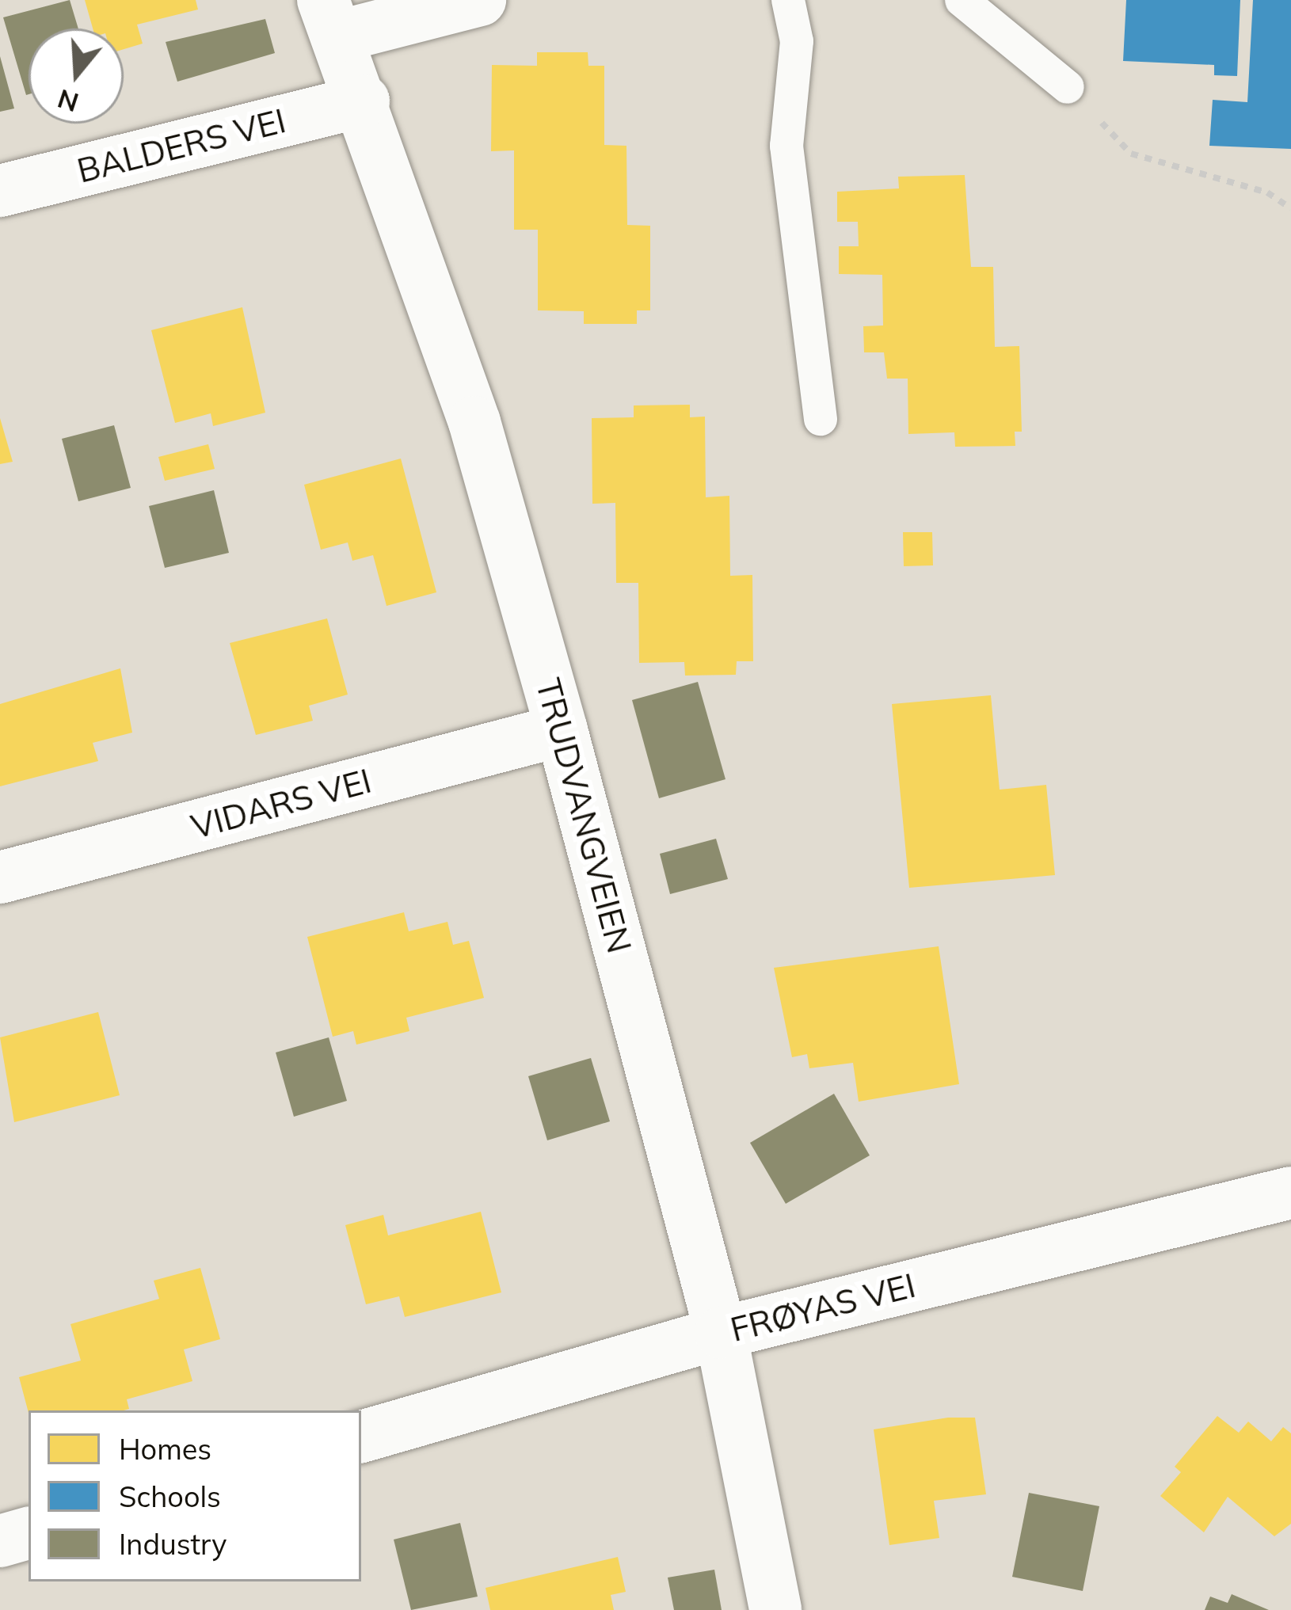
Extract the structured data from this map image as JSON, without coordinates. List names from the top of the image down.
{
  "streets": {
    "street": [
      "BALDERS VEI",
      "VIDARS VEI",
      "TRUDVANGVEIEN",
      "FRØYAS VEI"
    ]
  },
  "crossings": [
    ["BALDERS VEI", "TRUDVANGVEIEN"],
    ["VIDARS VEI", "TRUDVANGVEIEN"],
    ["TRUDVANGVEIEN", "FRØYAS VEI"]
  ],
  "legend": ["Homes", "Schools", "Industry"],
  "north": "bottom"
}
